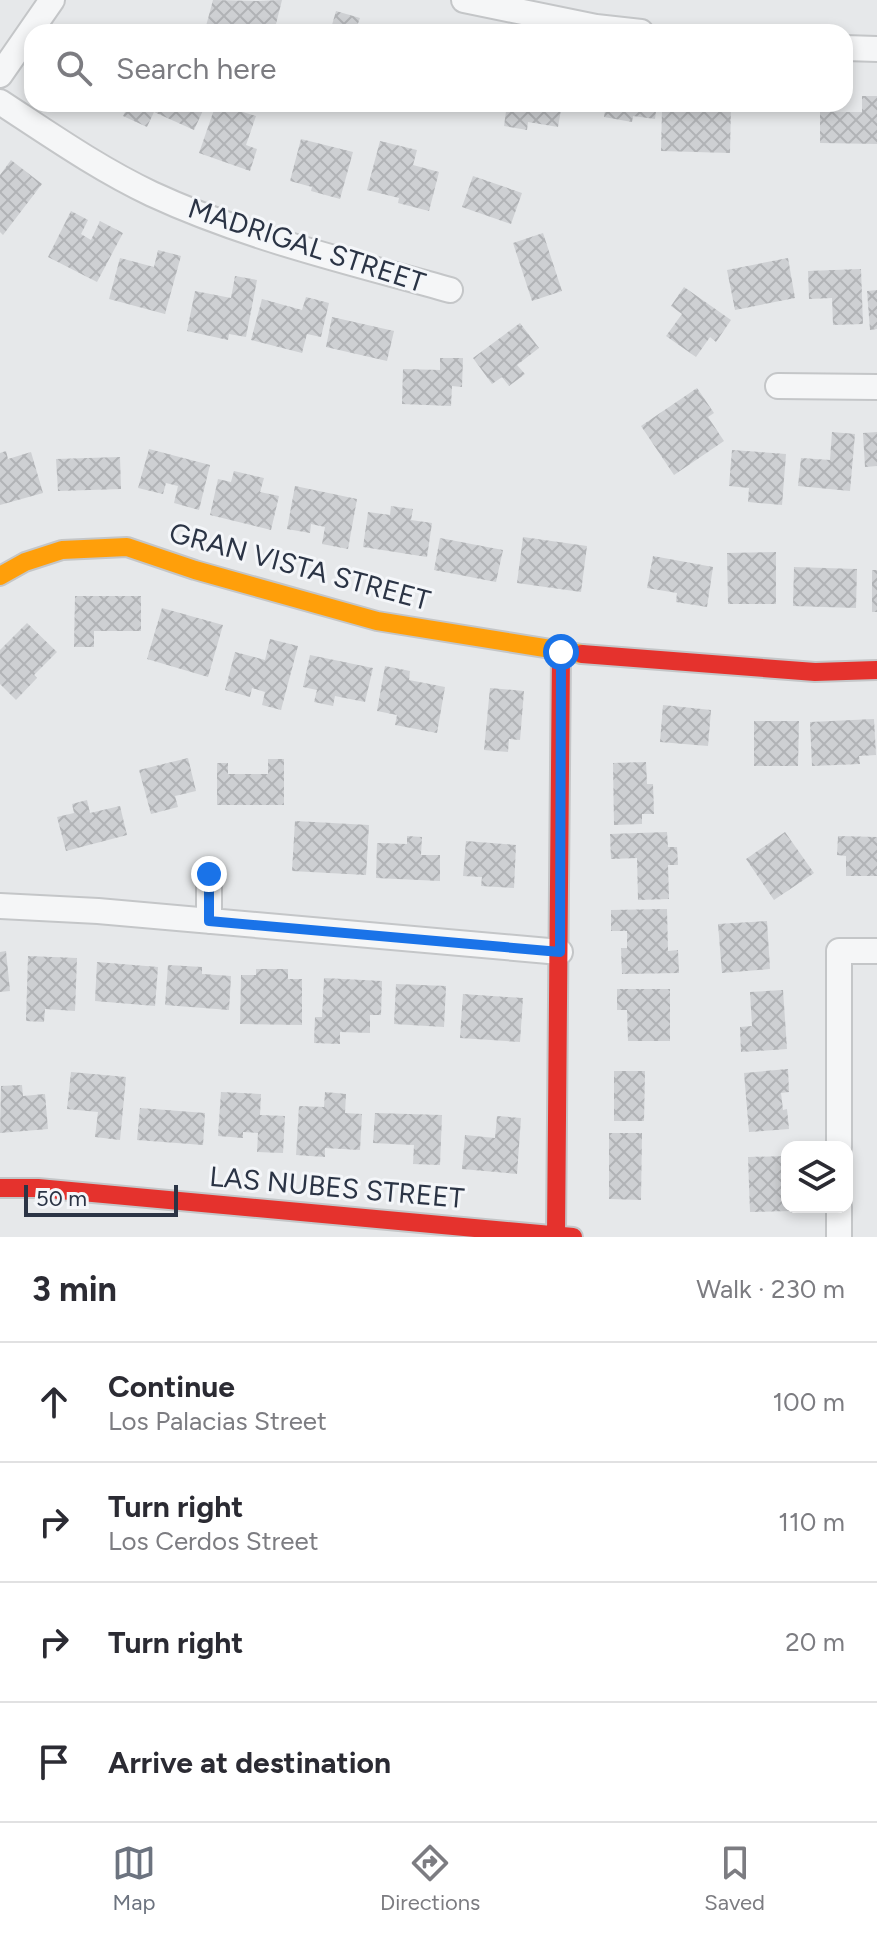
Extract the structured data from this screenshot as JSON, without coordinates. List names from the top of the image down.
{
  "streets": {
    "street": ["MADRIGAL STREET", "GRAN VISTA STREET", "LAS NUBES STREET"]
  },
  "scale_bar": "50 m",
  "page": {
    "search": "Search here",
    "scale": "50 m",
    "heading": ["3 min", "Walk · 230 m"],
    "list": [
      ["Continue", "Los Palacias Street", "100 m"],
      ["Turn right", "Los Cerdos Street", "110 m"],
      ["Turn right", "20 m"],
      "Arrive at destination"
    ],
    "nav": ["Map", "Directions", "Saved"]
  }
}
